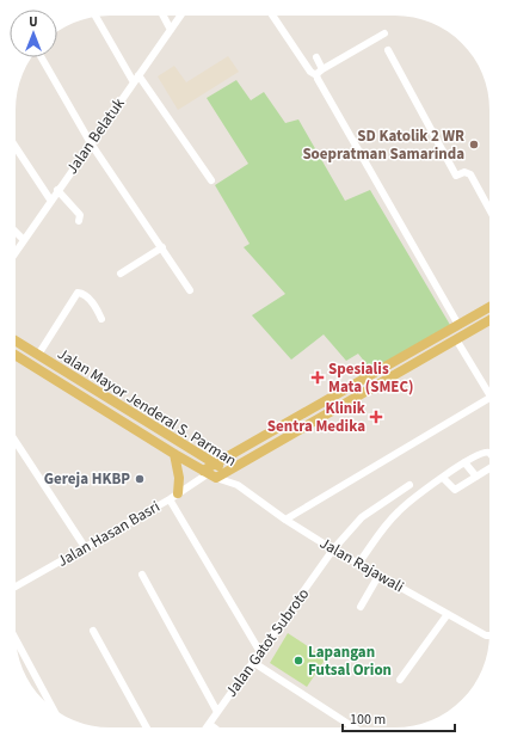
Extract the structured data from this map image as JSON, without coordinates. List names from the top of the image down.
{
  "streets": {
    "main road": ["Jalan Mayor Jenderal S. Parman"],
    "street": [
      "Jalan Belatuk",
      "Jalan Hasan Basri",
      "Jalan Rajawali",
      "Jalan Gatot Subroto"
    ]
  },
  "crossings": [
    ["Jalan Mayor Jenderal S. Parman", "Jalan Hasan Basri"],
    ["Jalan Mayor Jenderal S. Parman", "Jalan Rajawali"],
    ["Jalan Rajawali", "Jalan Gatot Subroto"]
  ],
  "places": {
    "other": ["SD Katolik 2 WR Soepratman Samarinda", "Gereja HKBP", "Lapangan Futsal Orion"],
    "health": ["Spesialis Mata (SMEC)", "Klinik Sentra Medika"]
  },
  "scale_bar": "100 m",
  "north": "top"
}
